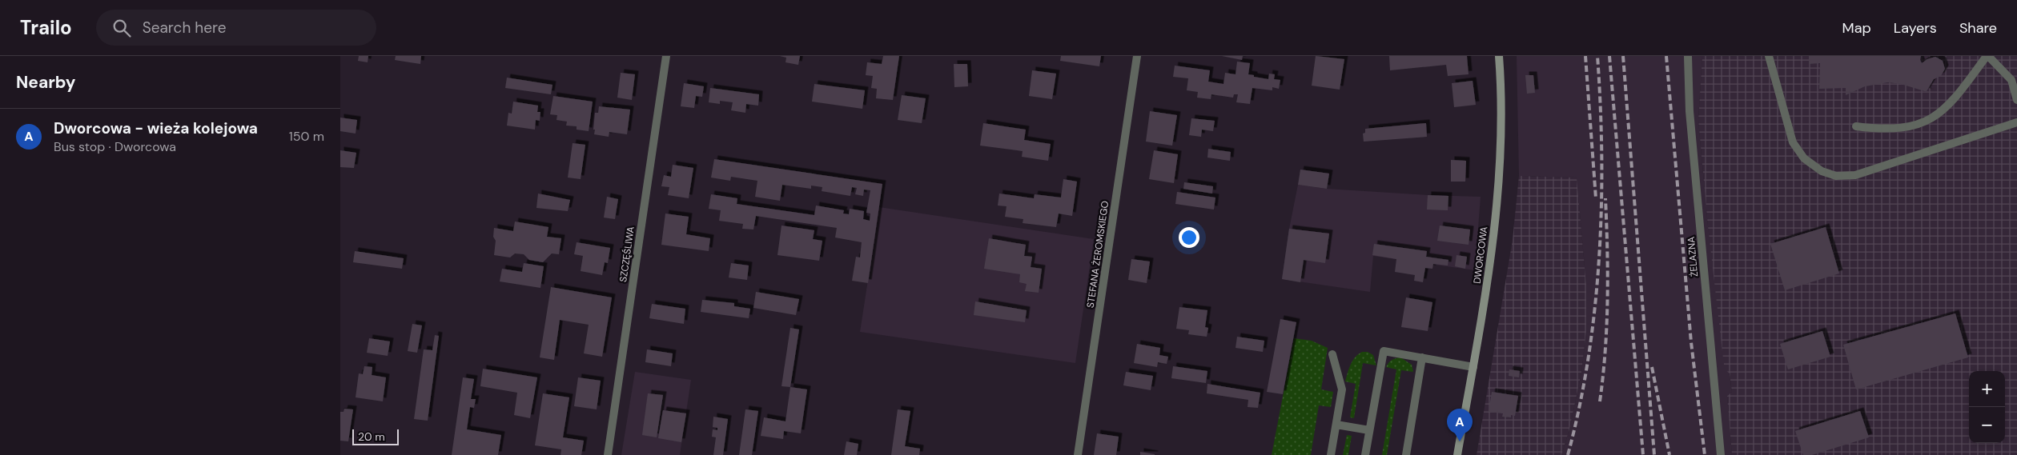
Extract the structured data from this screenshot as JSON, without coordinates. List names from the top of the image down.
{
  "streets": {
    "street": [
      "SZCZĘŚLIWA",
      "STEFANA ŻEROMSKIEGO",
      "DWORCOWA",
      "ŻELAZNA"
    ]
  },
  "scale_bar": "20 m",
  "page": {
    "header": "Trailo",
    "search": "Search here",
    "nav": ["Map", "Layers", "Share"],
    "heading": "Nearby",
    "list": [
      {
        "mark": "A",
        "name": "Dworcowa - wieża kolejowa",
        "note": "Bus stop · Dworcowa",
        "value": "150 m"
      }
    ],
    "map_buttons": ["+", "−"],
    "pins": "A",
    "scale": "20 m"
  }
}
